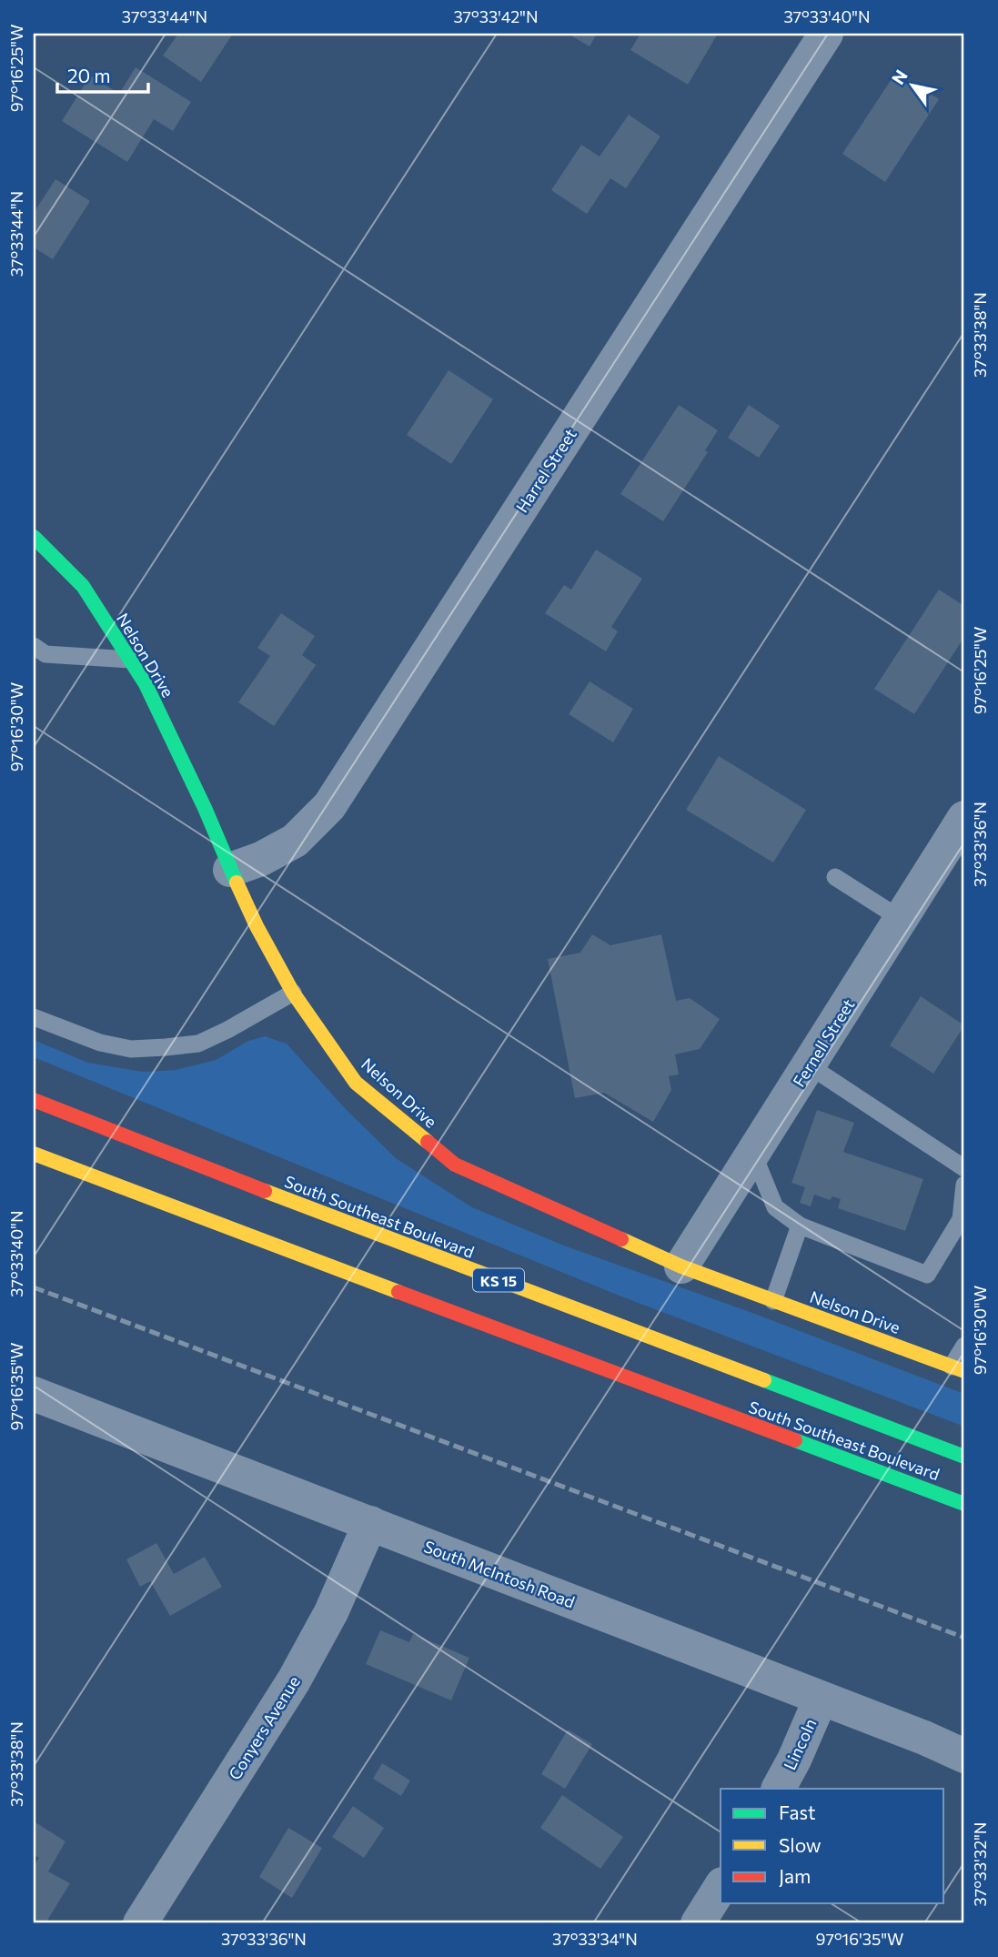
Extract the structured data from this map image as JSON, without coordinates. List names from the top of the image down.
{
  "streets": {
    "main road": ["Nelson Drive", "South Southeast Boulevard", "KS 15"],
    "street": [
      "Harrel Street",
      "Fernell Street",
      "South McIntosh Road",
      "Conyers Avenue",
      "Lincoln"
    ]
  },
  "crossings": [
    ["Harrel Street", "Nelson Drive"],
    ["Nelson Drive", "Fernell Street"],
    ["South McIntosh Road", "Conyers Avenue"],
    ["South McIntosh Road", "Lincoln"]
  ],
  "legend": ["Fast", "Slow", "Jam"],
  "scale_bar": "20 m",
  "north": "top left",
  "coordinates": [
    "37°33'44\"N",
    "37°33'42\"N",
    "37°33'40\"N",
    "97°16'25\"W",
    "37°33'38\"N",
    "97°16'30\"W",
    "37°33'36\"N",
    "97°16'35\"W",
    "37°33'32\"N",
    "37°33'34\"N"
  ]
}
